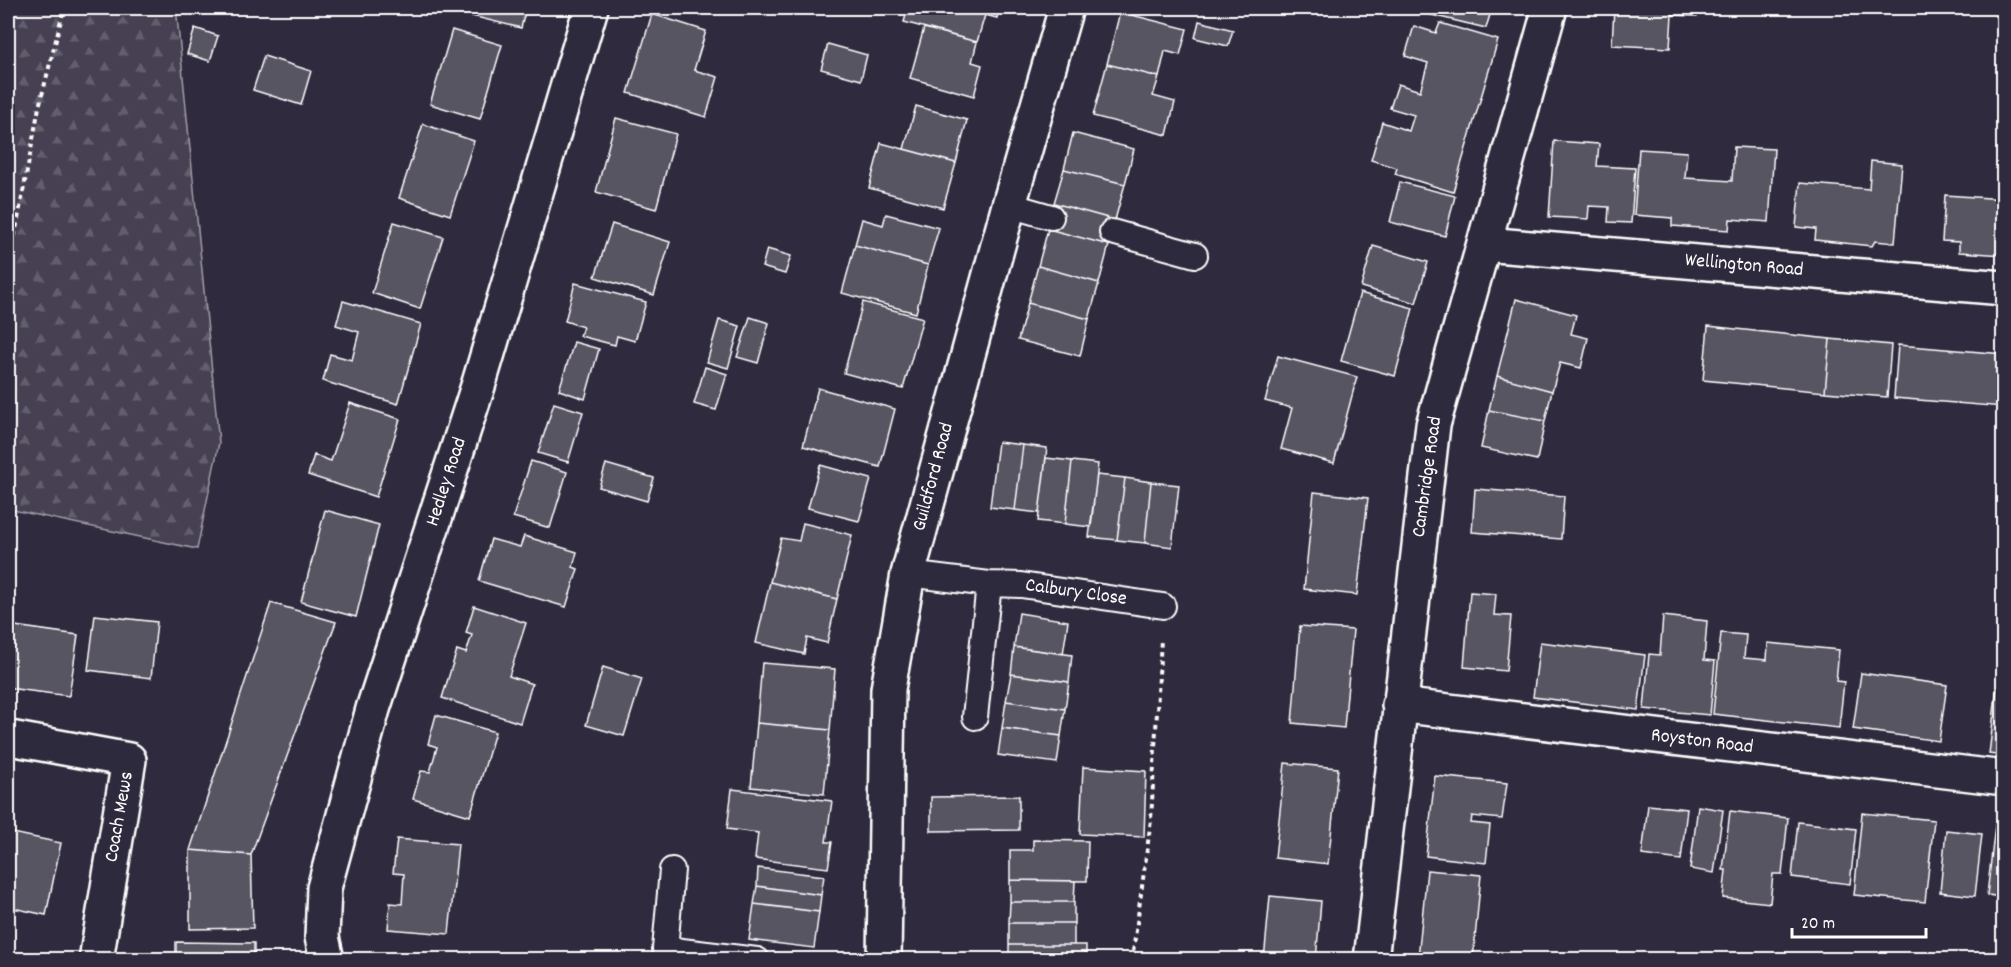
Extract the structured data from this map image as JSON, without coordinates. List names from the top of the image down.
{
  "streets": {
    "street": [
      "Wellington Road",
      "Guildford Road",
      "Cambridge Road",
      "Hedley Road",
      "Royston Road",
      "Coach Mews"
    ],
    "lane": ["Calbury Close"]
  },
  "crossings": [
    ["Wellington Road", "Cambridge Road"],
    ["Guildford Road", "Calbury Close"],
    ["Cambridge Road", "Royston Road"]
  ],
  "scale_bar": "20 m"
}
